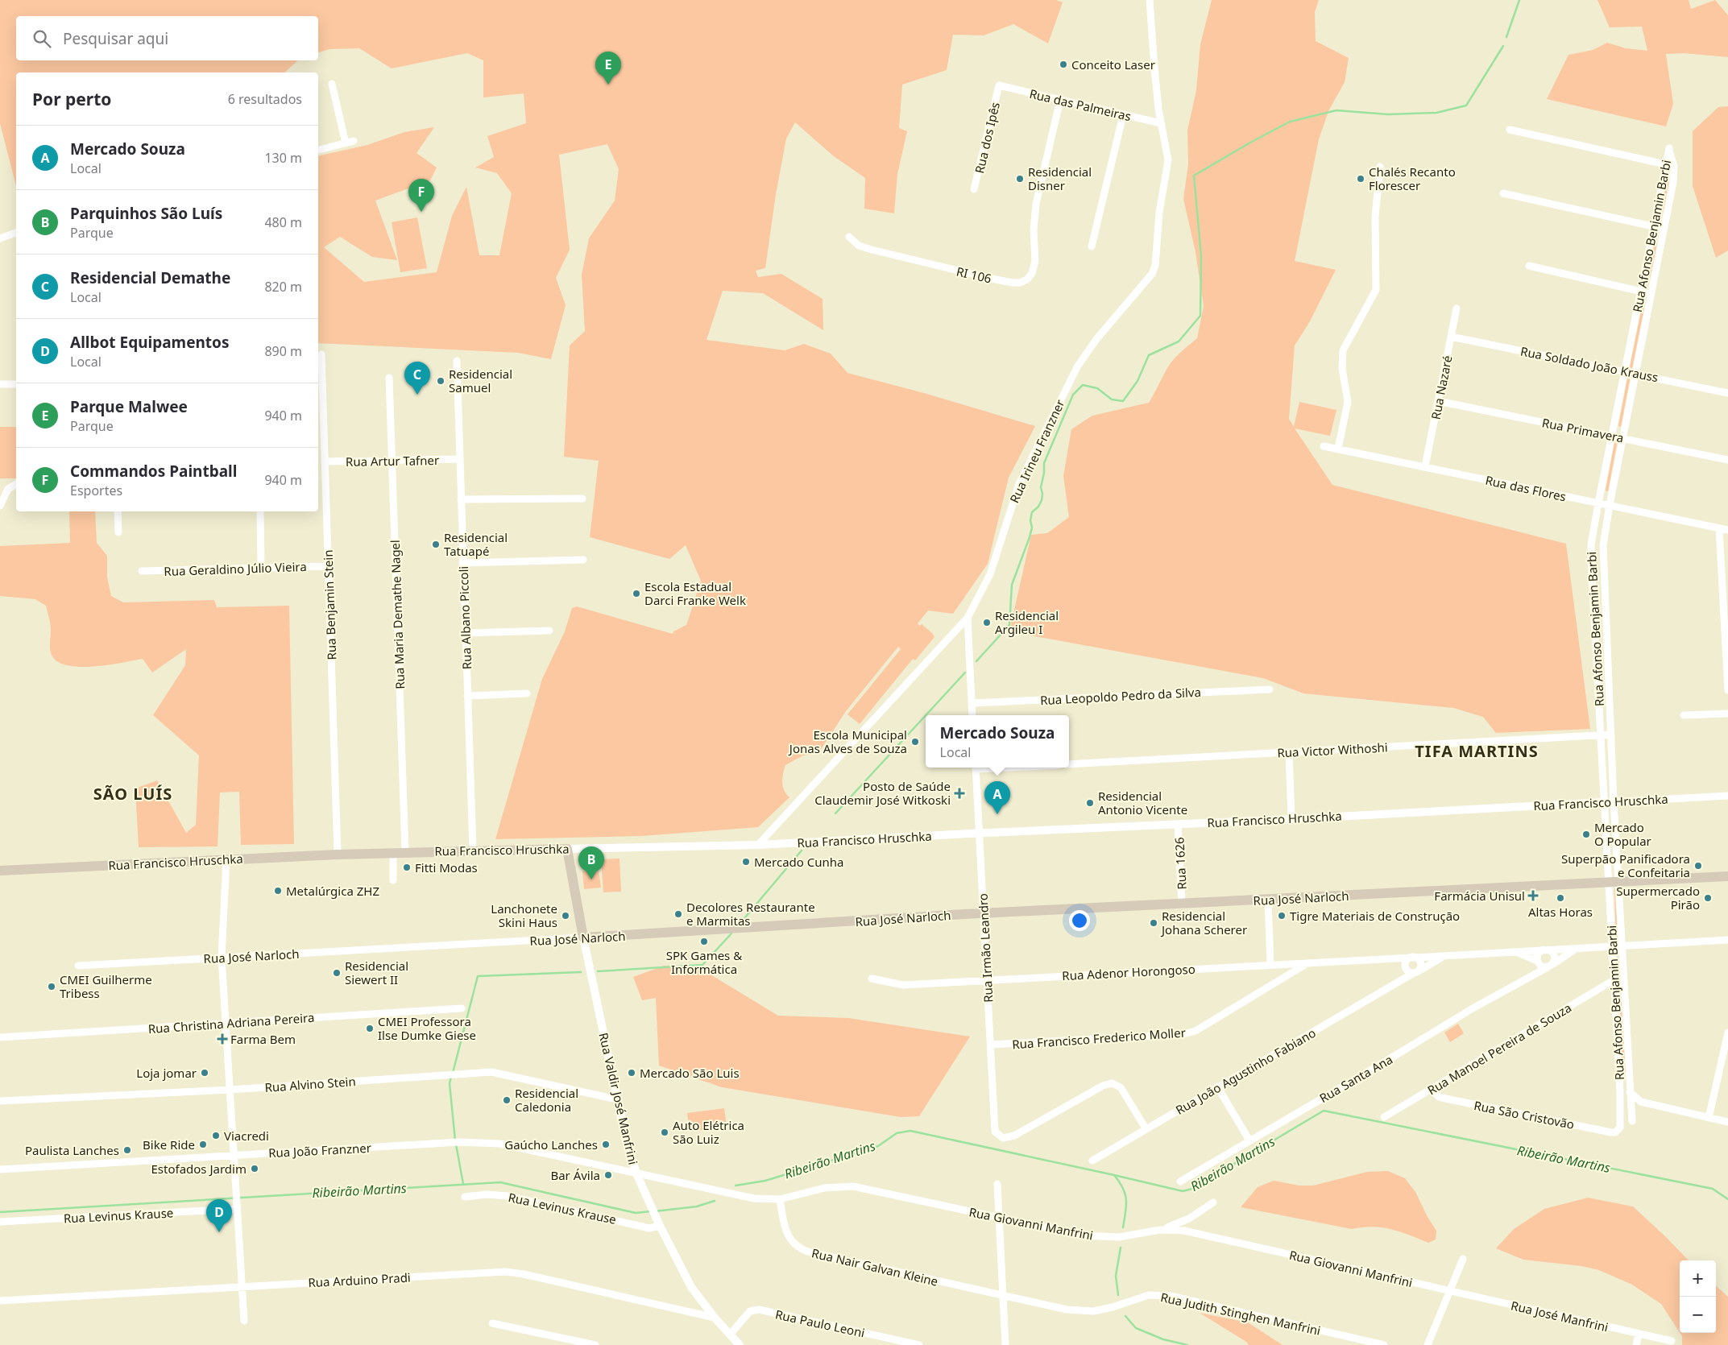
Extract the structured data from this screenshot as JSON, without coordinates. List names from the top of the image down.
{
  "streets": {
    "main road": ["Rua Francisco Hruschka", "Rua José Narloch", "Rua Valdir José Manfrini"],
    "street": [
      "Rua das Palmeiras",
      "Rua dos Ipês",
      "Rua Afonso Benjamin Barbi",
      "RI 106",
      "Rua Soldado João Krauss",
      "Rua Nazaré",
      "Rua Primavera",
      "Rua Irineu Franzner",
      "Rua Artur Tafner",
      "Rua das Flores",
      "Rua Geraldino Júlio Vieira",
      "Rua Benjamin Stein",
      "Rua Maria Demathe Nagel",
      "Rua Albano Piccoli",
      "Rua Leopoldo Pedro da Silva",
      "Rua Victor Withoshi",
      "Rua 1626",
      "Rua Irmão Leandro",
      "Rua Adenor Horongoso",
      "Rua Christina Adriana Pereira",
      "Rua Francisco Frederico Moller",
      "Rua Manoel Pereira de Souza",
      "Rua João Agustinho Fabiano",
      "Rua Santa Ana",
      "Rua Alvino Stein",
      "Rua São Cristovão",
      "Rua João Franzner",
      "Rua Levinus Krause",
      "Rua Giovanni Manfrini",
      "Rua Nair Galvan Kleine",
      "Rua Arduino Pradi",
      "Rua Judith Stinghen Manfrini",
      "Rua José Manfrini",
      "Rua Paulo Leoni"
    ]
  },
  "crossings": [
    ["Rua das Palmeiras", "Rua dos Ipês"],
    ["Rua das Palmeiras", "RI 106"],
    ["Rua das Palmeiras", "Rua Irineu Franzner"],
    ["Rua Afonso Benjamin Barbi", "Rua Soldado João Krauss"],
    ["Rua Afonso Benjamin Barbi", "Rua Primavera"],
    ["Rua Afonso Benjamin Barbi", "Rua das Flores"],
    ["Rua Afonso Benjamin Barbi", "Rua Victor Withoshi"],
    ["Rua Afonso Benjamin Barbi", "Rua Francisco Hruschka"],
    ["Rua Afonso Benjamin Barbi", "Rua José Narloch"],
    ["Rua Afonso Benjamin Barbi", "Rua Adenor Horongoso"],
    ["Rua Afonso Benjamin Barbi", "Rua Manoel Pereira de Souza"],
    ["Rua Afonso Benjamin Barbi", "Rua São Cristovão"],
    ["Rua Soldado João Krauss", "Rua Nazaré"],
    ["Rua Nazaré", "Rua Primavera"],
    ["Rua Nazaré", "Rua das Flores"],
    ["Rua Irineu Franzner", "Rua Francisco Hruschka"],
    ["Rua Artur Tafner", "Rua Benjamin Stein"],
    ["Rua Artur Tafner", "Rua Maria Demathe Nagel"],
    ["Rua Artur Tafner", "Rua Albano Piccoli"],
    ["Rua Geraldino Júlio Vieira", "Rua Benjamin Stein"],
    ["Rua Benjamin Stein", "Rua Francisco Hruschka"],
    ["Rua Maria Demathe Nagel", "Rua Francisco Hruschka"],
    ["Rua Albano Piccoli", "Rua Francisco Hruschka"],
    ["Rua Francisco Hruschka", "Rua 1626"],
    ["Rua Francisco Hruschka", "Rua Irmão Leandro"],
    ["Rua Francisco Hruschka", "Rua Valdir José Manfrini"],
    ["Rua 1626", "Rua José Narloch"],
    ["Rua José Narloch", "Rua Irmão Leandro"],
    ["Rua José Narloch", "Rua Valdir José Manfrini"],
    ["Rua Irmão Leandro", "Rua Adenor Horongoso"],
    ["Rua Irmão Leandro", "Rua Francisco Frederico Moller"],
    ["Rua Irmão Leandro", "Rua João Agustinho Fabiano"],
    ["Rua Adenor Horongoso", "Rua Francisco Frederico Moller"],
    ["Rua Adenor Horongoso", "Rua João Agustinho Fabiano"],
    ["Rua Adenor Horongoso", "Rua Santa Ana"],
    ["Rua Manoel Pereira de Souza", "Rua São Cristovão"],
    ["Rua Alvino Stein", "Rua Valdir José Manfrini"],
    ["Rua Valdir José Manfrini", "Rua João Franzner"],
    ["Rua Valdir José Manfrini", "Rua Levinus Krause"],
    ["Rua Valdir José Manfrini", "Rua Giovanni Manfrini"],
    ["Rua Valdir José Manfrini", "Rua Arduino Pradi"],
    ["Rua Valdir José Manfrini", "Rua Paulo Leoni"],
    ["Rua João Franzner", "Rua Giovanni Manfrini"],
    ["Rua Giovanni Manfrini", "Rua Nair Galvan Kleine"],
    ["Rua Giovanni Manfrini", "Rua José Manfrini"],
    ["Rua Nair Galvan Kleine", "Rua Judith Stinghen Manfrini"]
  ],
  "districts": ["TIFA MARTINS", "SÃO LUÍS"],
  "water": ["Ribeirão Martins"],
  "places": {
    "other": [
      "Conceito Laser",
      "Residencial Disner",
      "Chalés Recanto Florescer",
      "Residencial Samuel",
      "Residencial Tatuapé",
      "Escola Estadual Darci Franke Welk",
      "Residencial Argileu I",
      "Escola Municipal Jonas Alves de Souza",
      "Residencial Antonio Vicente",
      "Mercado O Popular",
      "Mercado Cunha",
      "Superpão Panificadora e Confeitaria",
      "Fitti Modas",
      "Metalúrgica ZHZ",
      "Altas Horas",
      "Supermercado Pirão",
      "Decolores Restaurante e Marmitas",
      "Lanchonete Skini Haus",
      "Tigre Materiais de Construção",
      "Residencial Johana Scherer",
      "SPK Games & Informática",
      "Residencial Siewert II",
      "CMEI Guilherme Tribess",
      "CMEI Professora Ilse Dumke Giese",
      "Loja jomar",
      "Mercado São Luis",
      "Residencial Caledonia",
      "Auto Elétrica São Luiz",
      "Viacredi",
      "Bike Ride",
      "Gaúcho Lanches",
      "Paulista Lanches",
      "Estofados Jardim",
      "Bar Ávila"
    ],
    "health": ["Posto de Saúde Claudemir José Witkoski", "Farmácia Unisul", "Farma Bem"]
  },
  "page": {
    "search": "Pesquisar aqui",
    "pins": [
      "E",
      "F",
      "C",
      "A",
      "B",
      "D"
    ],
    "heading": ["Por perto", "6 resultados"],
    "list": [
      {
        "mark": "A",
        "name": "Mercado Souza",
        "note": "Local",
        "value": "130 m"
      },
      {
        "mark": "B",
        "name": "Parquinhos São Luís",
        "note": "Parque",
        "value": "480 m"
      },
      {
        "mark": "C",
        "name": "Residencial Demathe",
        "note": "Local",
        "value": "820 m"
      },
      {
        "mark": "D",
        "name": "Allbot Equipamentos",
        "note": "Local",
        "value": "890 m"
      },
      {
        "mark": "E",
        "name": "Parque Malwee",
        "note": "Parque",
        "value": "940 m"
      },
      {
        "mark": "F",
        "name": "Commandos Paintball",
        "note": "Esportes",
        "value": "940 m"
      }
    ],
    "popup": ["Mercado Souza", "Local"],
    "map_buttons": ["+", "−"]
  }
}
